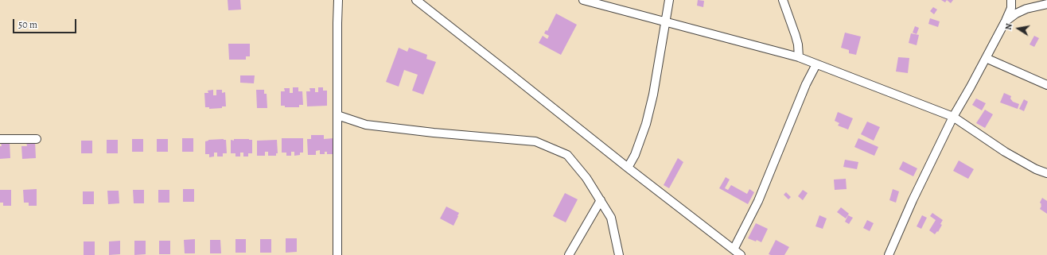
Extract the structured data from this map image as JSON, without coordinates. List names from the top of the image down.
{
  "scale_bar": "50 m",
  "north": "left"
}
